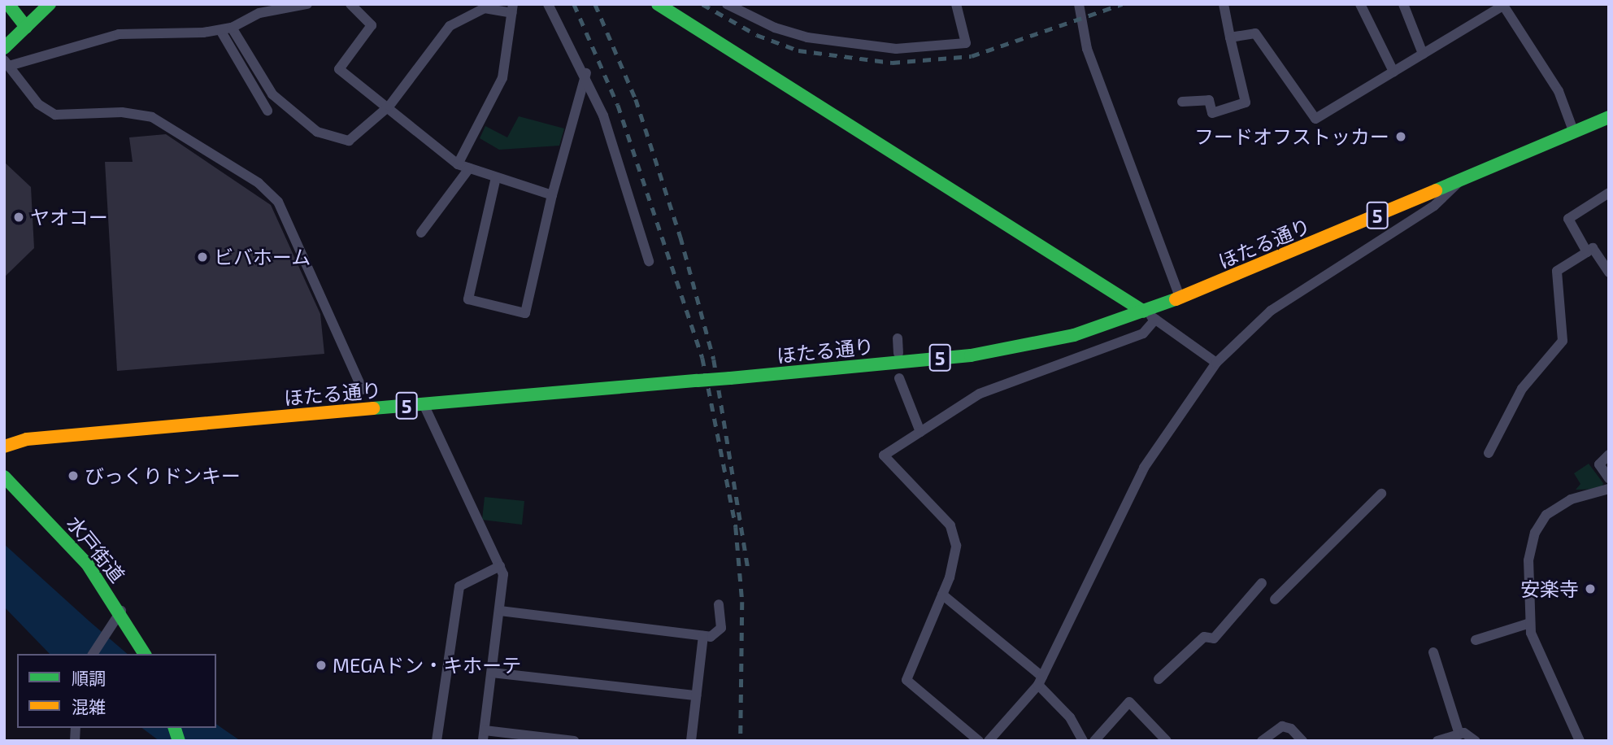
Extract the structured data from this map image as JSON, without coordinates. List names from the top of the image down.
{
  "streets": {
    "main road": ["5", "ほたる通り", "水戸街道"]
  },
  "places": [
    "フードオフストッカー",
    "ヤオコー",
    "ビバホーム",
    "びっくりドンキー",
    "安楽寺",
    "MEGAドン・キホーテ"
  ],
  "legend": ["順調", "混雑"]
}
